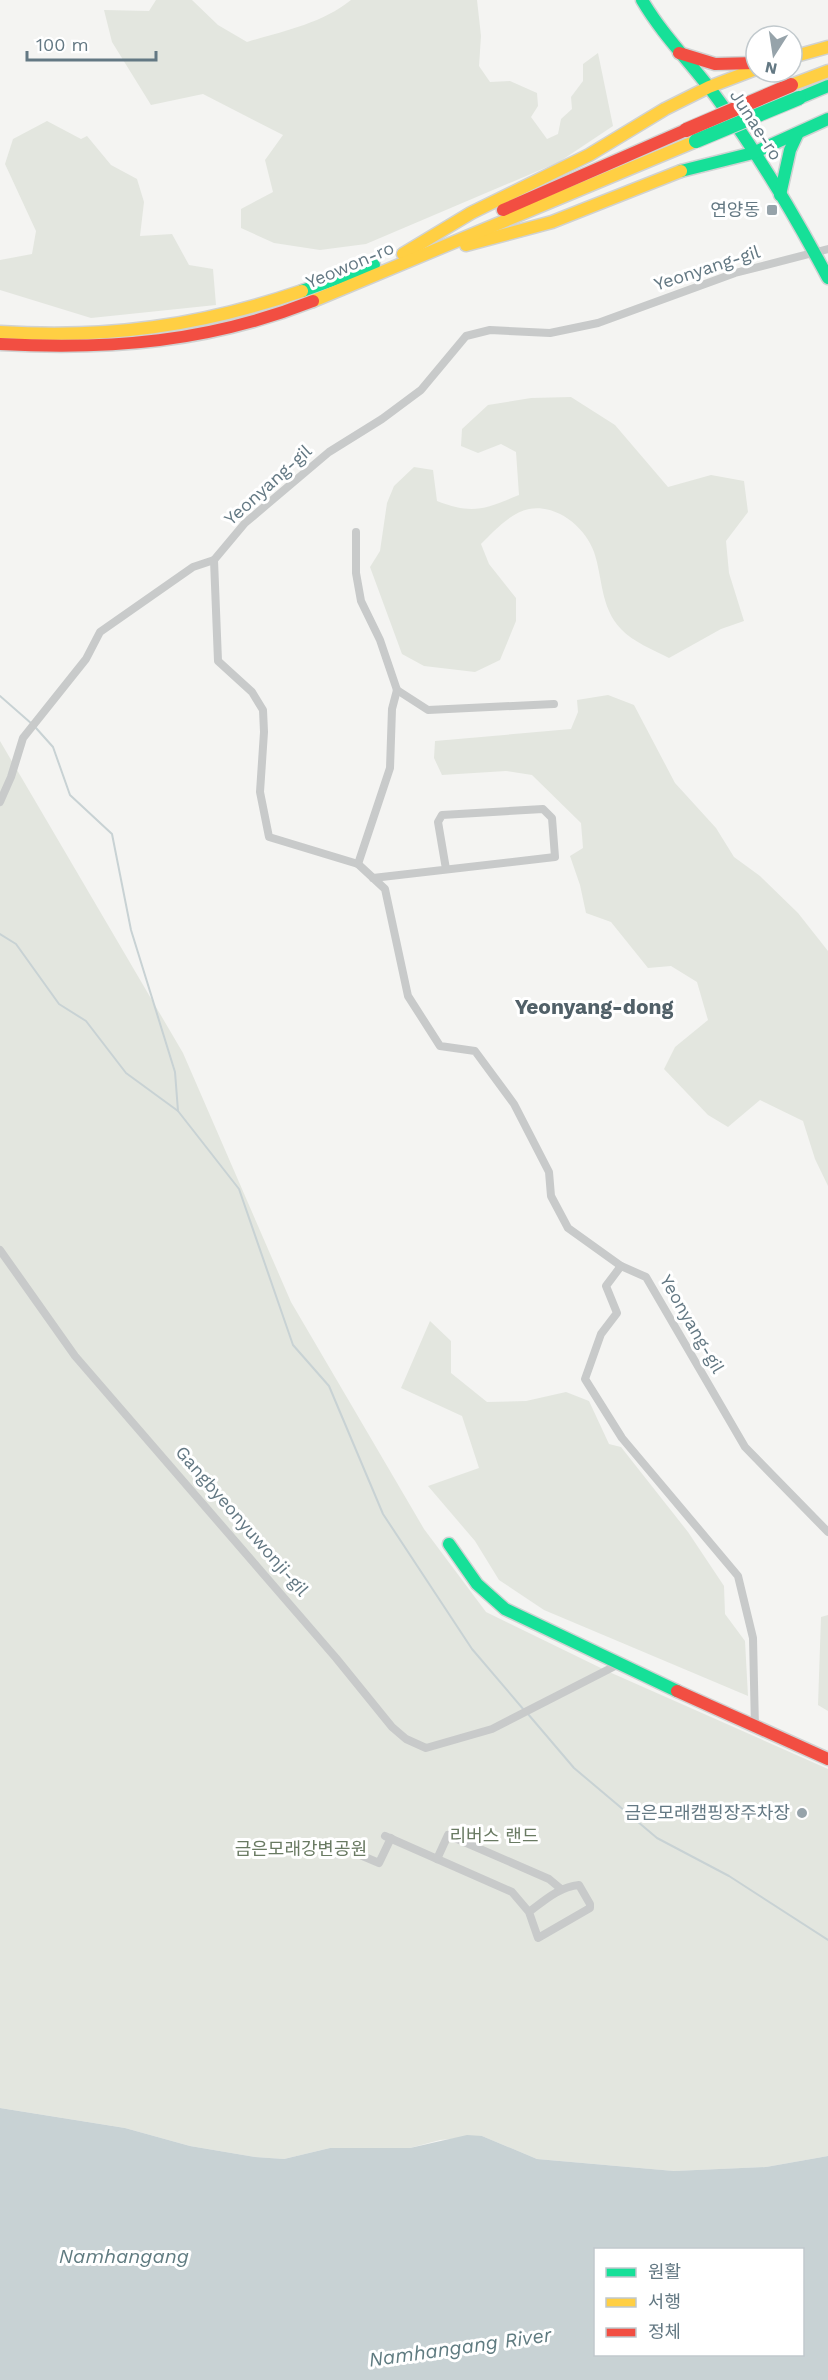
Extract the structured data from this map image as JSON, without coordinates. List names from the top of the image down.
{
  "streets": {
    "main road": ["Junae-ro", "Yeowon-ro"],
    "street": ["Yeonyang-gil", "Gangbyeonyuwonji-gil"]
  },
  "crossings": [
    ["Junae-ro", "Yeonyang-gil"]
  ],
  "districts": ["Yeonyang-dong"],
  "water": ["Namhangang", "Namhangang River"],
  "parks": ["리버스 랜드", "금은모래강변공원"],
  "places": {
    "transit": ["연양동"],
    "other": ["금은모래캠핑장주차장"]
  },
  "legend": ["원활", "서행", "정체"],
  "scale_bar": "100 m",
  "north": "bottom"
}
